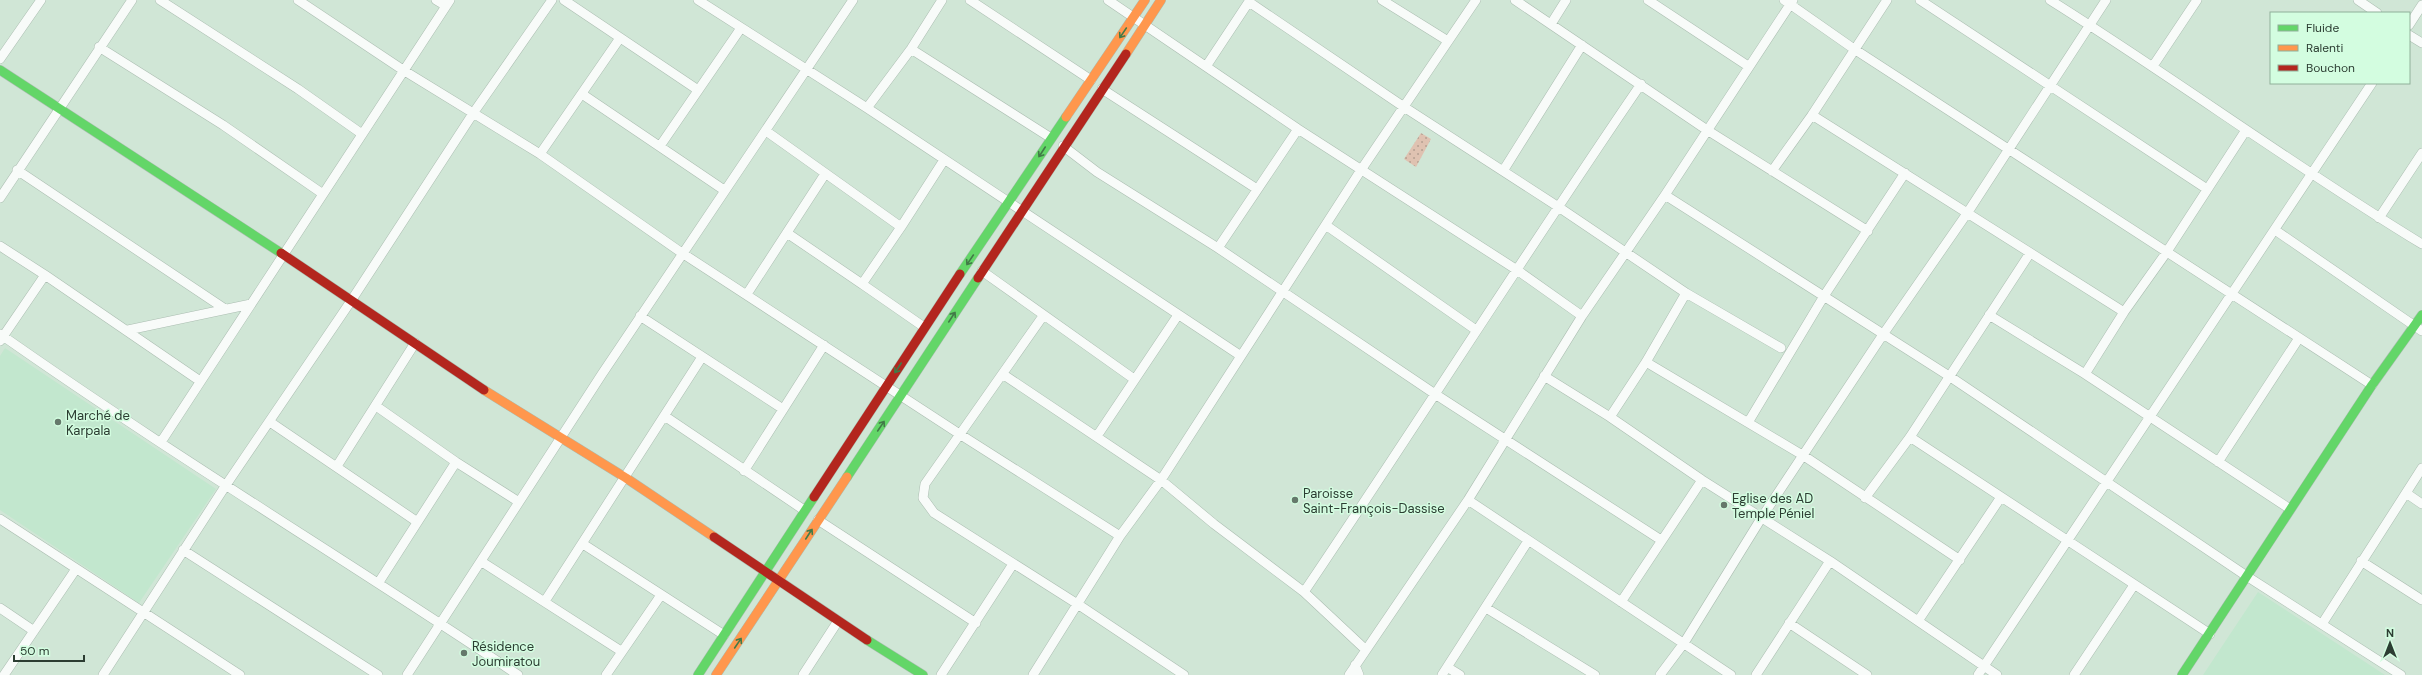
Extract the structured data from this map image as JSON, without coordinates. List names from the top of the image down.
{
  "places": [
    "Marché de Karpala",
    "Paroisse Saint-François-Dassise",
    "Eglise des AD Temple Péniel",
    "Résidence Joumiratou"
  ],
  "legend": ["Fluide", "Ralenti", "Bouchon"],
  "scale_bar": "50 m",
  "north": "top"
}
